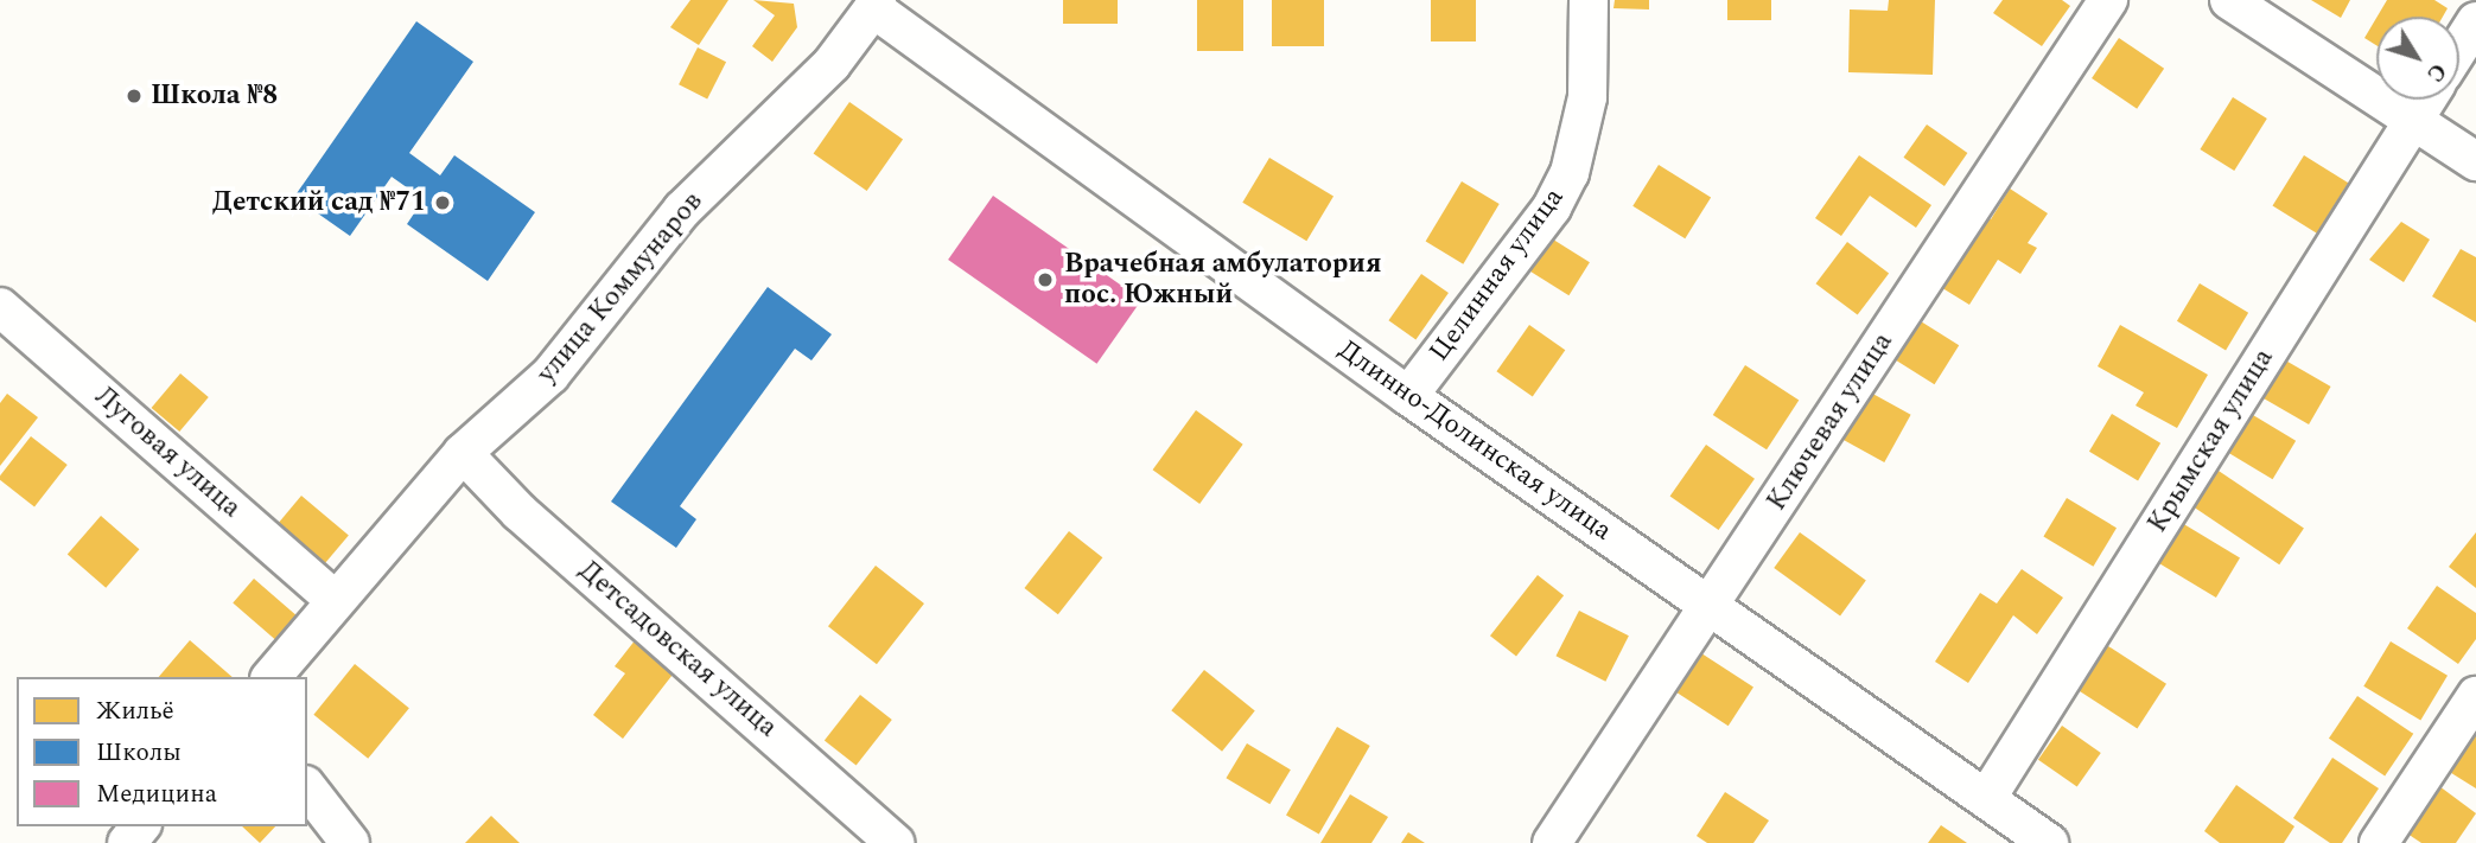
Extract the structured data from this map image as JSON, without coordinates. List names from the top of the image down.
{
  "streets": {
    "street": [
      "Целинная улица",
      "улица Коммунаров",
      "Ключевая улица",
      "Длинно-Долинская улица",
      "Крымская улица",
      "Луговая улица",
      "Детсадовская улица"
    ]
  },
  "crossings": [
    ["Целинная улица", "Длинно-Долинская улица"],
    ["улица Коммунаров", "Длинно-Долинская улица"],
    ["улица Коммунаров", "Луговая улица"],
    ["улица Коммунаров", "Детсадовская улица"],
    ["Ключевая улица", "Длинно-Долинская улица"],
    ["Длинно-Долинская улица", "Крымская улица"]
  ],
  "places": ["Школа №8", "Детский сад №71", "Врачебная амбулатория пос. Южный"],
  "legend": ["Жильё", "Школы", "Медицина"],
  "north": "bottom right"
}
